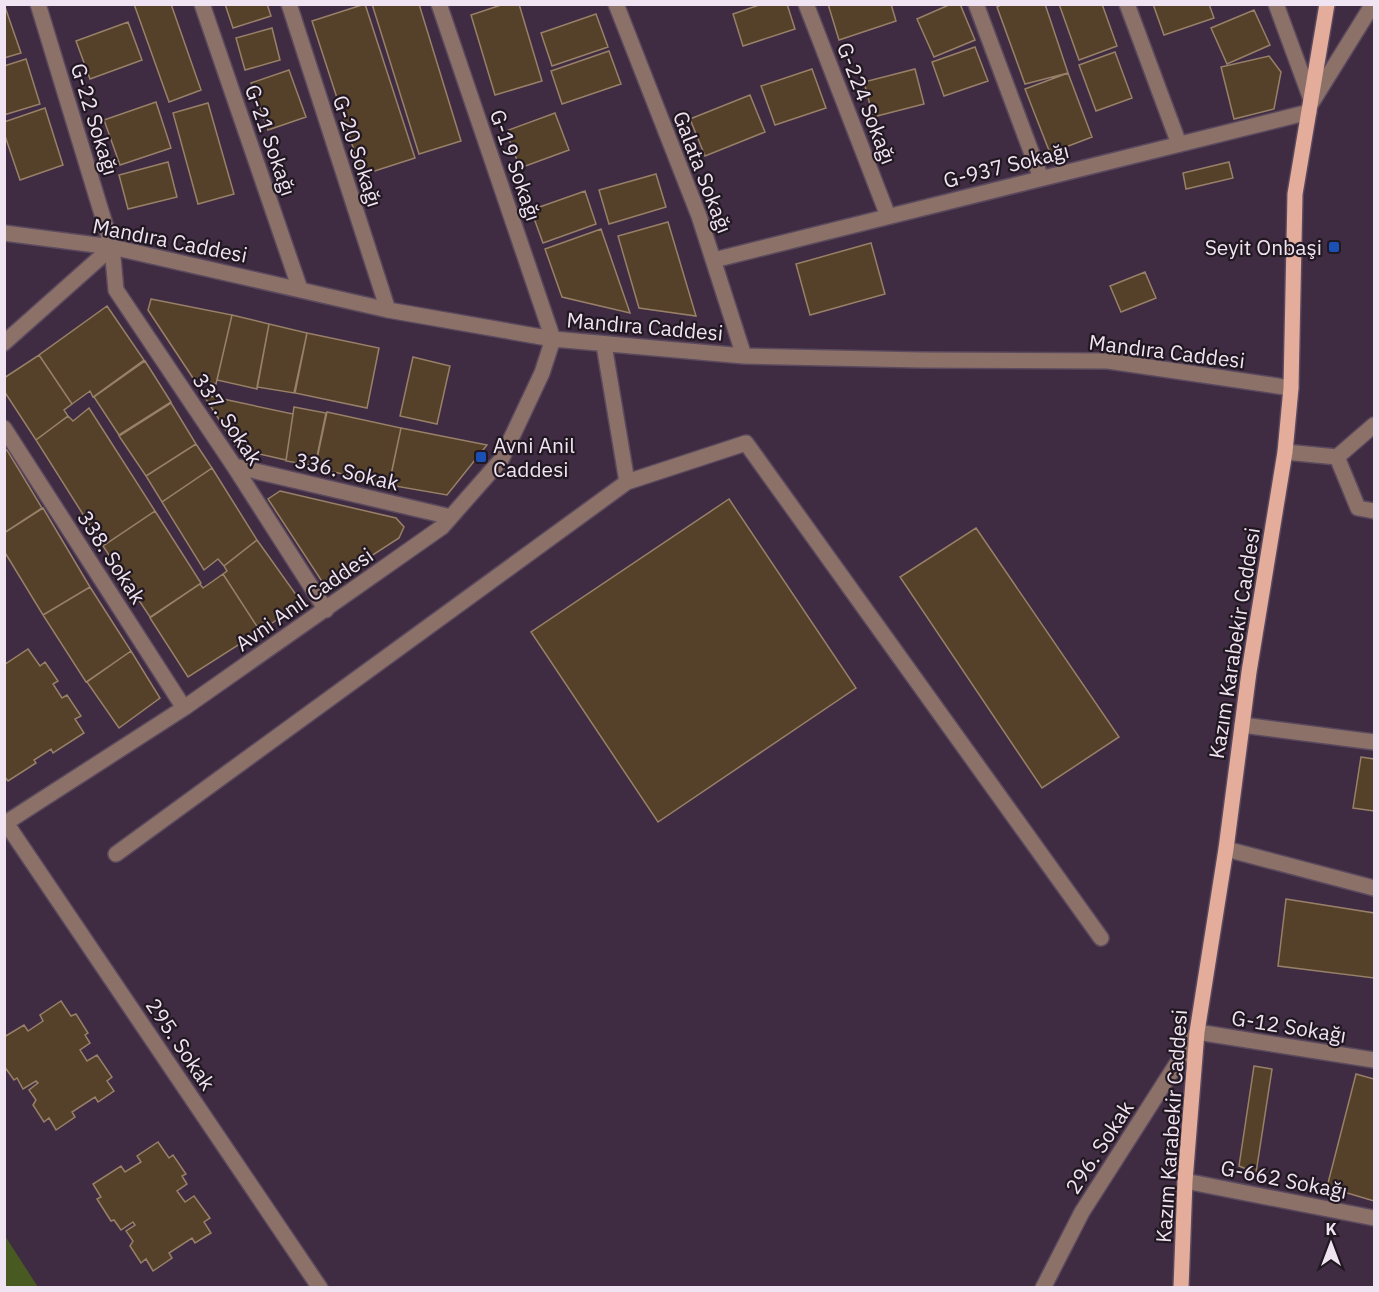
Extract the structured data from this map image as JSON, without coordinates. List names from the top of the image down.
{
  "streets": {
    "main road": ["Kazım Karabekir Caddesi"],
    "street": [
      "G-224 Sokağı",
      "G-22 Sokağı",
      "G-21 Sokağı",
      "G-20 Sokağı",
      "G-19 Sokağı",
      "G-937 Sokağı",
      "Galata Sokağı",
      "Mandıra Caddesi",
      "337. Sokak",
      "336. Sokak",
      "338. Sokak",
      "Avni Anıl Caddesi",
      "G-12 Sokağı",
      "295. Sokak",
      "296. Sokak",
      "G-662 Sokağı"
    ]
  },
  "crossings": [
    ["G-224 Sokağı", "G-937 Sokağı"],
    ["G-22 Sokağı", "Mandıra Caddesi"],
    ["G-22 Sokağı", "337. Sokak"],
    ["G-21 Sokağı", "Mandıra Caddesi"],
    ["G-20 Sokağı", "Mandıra Caddesi"],
    ["G-19 Sokağı", "Mandıra Caddesi"],
    ["G-19 Sokağı", "Avni Anıl Caddesi"],
    ["G-937 Sokağı", "Galata Sokağı"],
    ["G-937 Sokağı", "Kazım Karabekir Caddesi"],
    ["Galata Sokağı", "Mandıra Caddesi"],
    ["Mandıra Caddesi", "337. Sokak"],
    ["Mandıra Caddesi", "Avni Anıl Caddesi"],
    ["Mandıra Caddesi", "Kazım Karabekir Caddesi"],
    ["337. Sokak", "336. Sokak"],
    ["337. Sokak", "Avni Anıl Caddesi"],
    ["336. Sokak", "Avni Anıl Caddesi"],
    ["338. Sokak", "Avni Anıl Caddesi"],
    ["Avni Anıl Caddesi", "295. Sokak"],
    ["Kazım Karabekir Caddesi", "G-12 Sokağı"],
    ["Kazım Karabekir Caddesi", "296. Sokak"],
    ["Kazım Karabekir Caddesi", "G-662 Sokağı"],
    ["G-12 Sokağı", "296. Sokak"]
  ],
  "places": {
    "transit": ["Seyit Onbaşi", "Avni Anil Caddesi"]
  },
  "north": "top"
}
